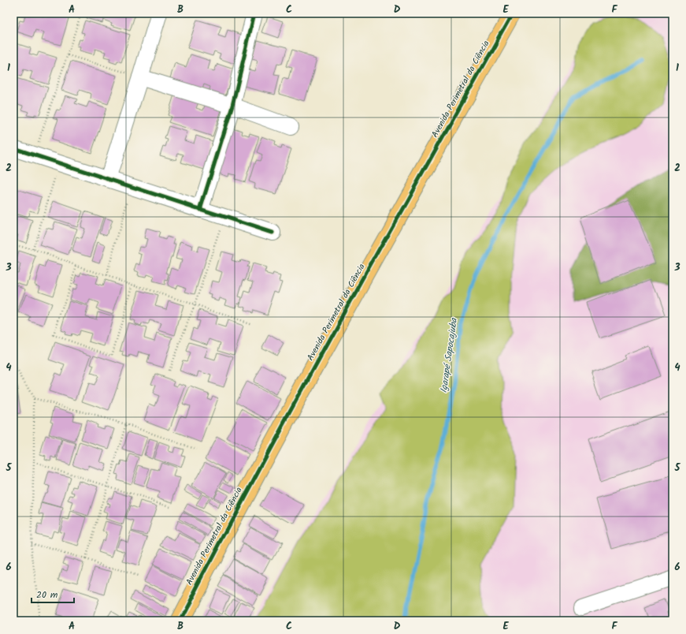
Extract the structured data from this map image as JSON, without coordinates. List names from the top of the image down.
{
  "streets": {
    "main road": ["Avenida Perimetral da Ciência"]
  },
  "water": ["Igarapé Sapocajuba"],
  "scale_bar": "20 m",
  "grid": {
    "columns": [
      "A",
      "B",
      "C",
      "D",
      "E",
      "F"
    ],
    "rows": [
      "1",
      "2",
      "3",
      "4",
      "5",
      "6"
    ]
  }
}
